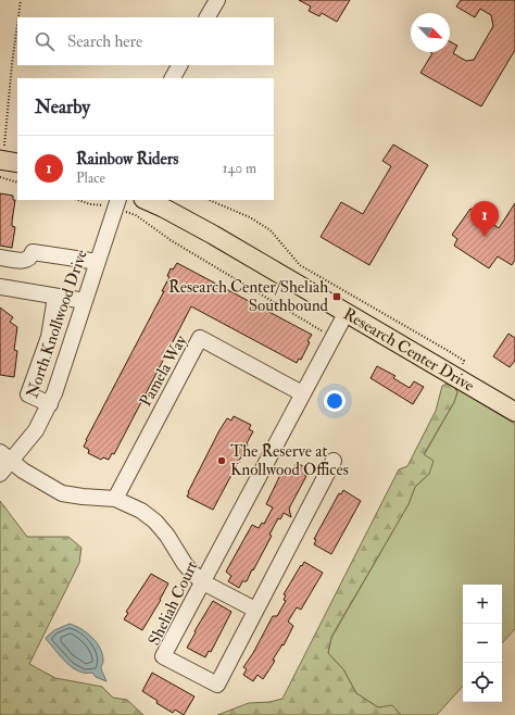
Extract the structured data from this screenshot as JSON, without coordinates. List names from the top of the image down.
{
  "streets": {
    "main road": ["Research Center Drive"],
    "street": ["North Knollwood Drive", "Pamela Way", "Sheliah Court"]
  },
  "crossings": [
    ["Research Center Drive", "Sheliah Court"],
    ["Pamela Way", "Sheliah Court"]
  ],
  "places": {
    "transit": ["Research Center/Sheliah Southbound"],
    "other": ["The Reserve at Knollwood Offices"]
  },
  "north": "bottom right",
  "page": {
    "search": "Search here",
    "heading": "Nearby",
    "list": [
      {
        "mark": "1",
        "name": "Rainbow Riders",
        "note": "Place",
        "value": "140 m"
      }
    ],
    "pins": "1",
    "map_buttons": ["+", "−"]
  }
}
